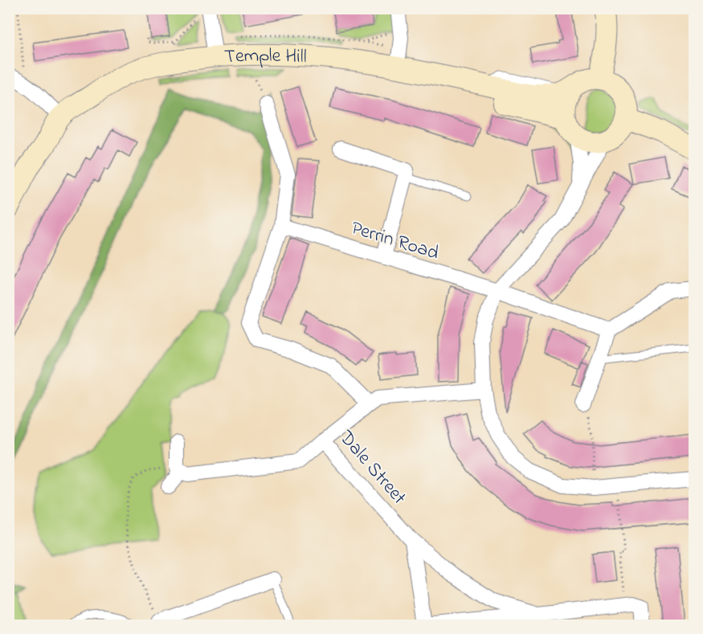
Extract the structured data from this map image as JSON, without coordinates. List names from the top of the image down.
{
  "streets": {
    "street": ["Temple Hill", "Perrin Road", "Dale Street"]
  }
}
